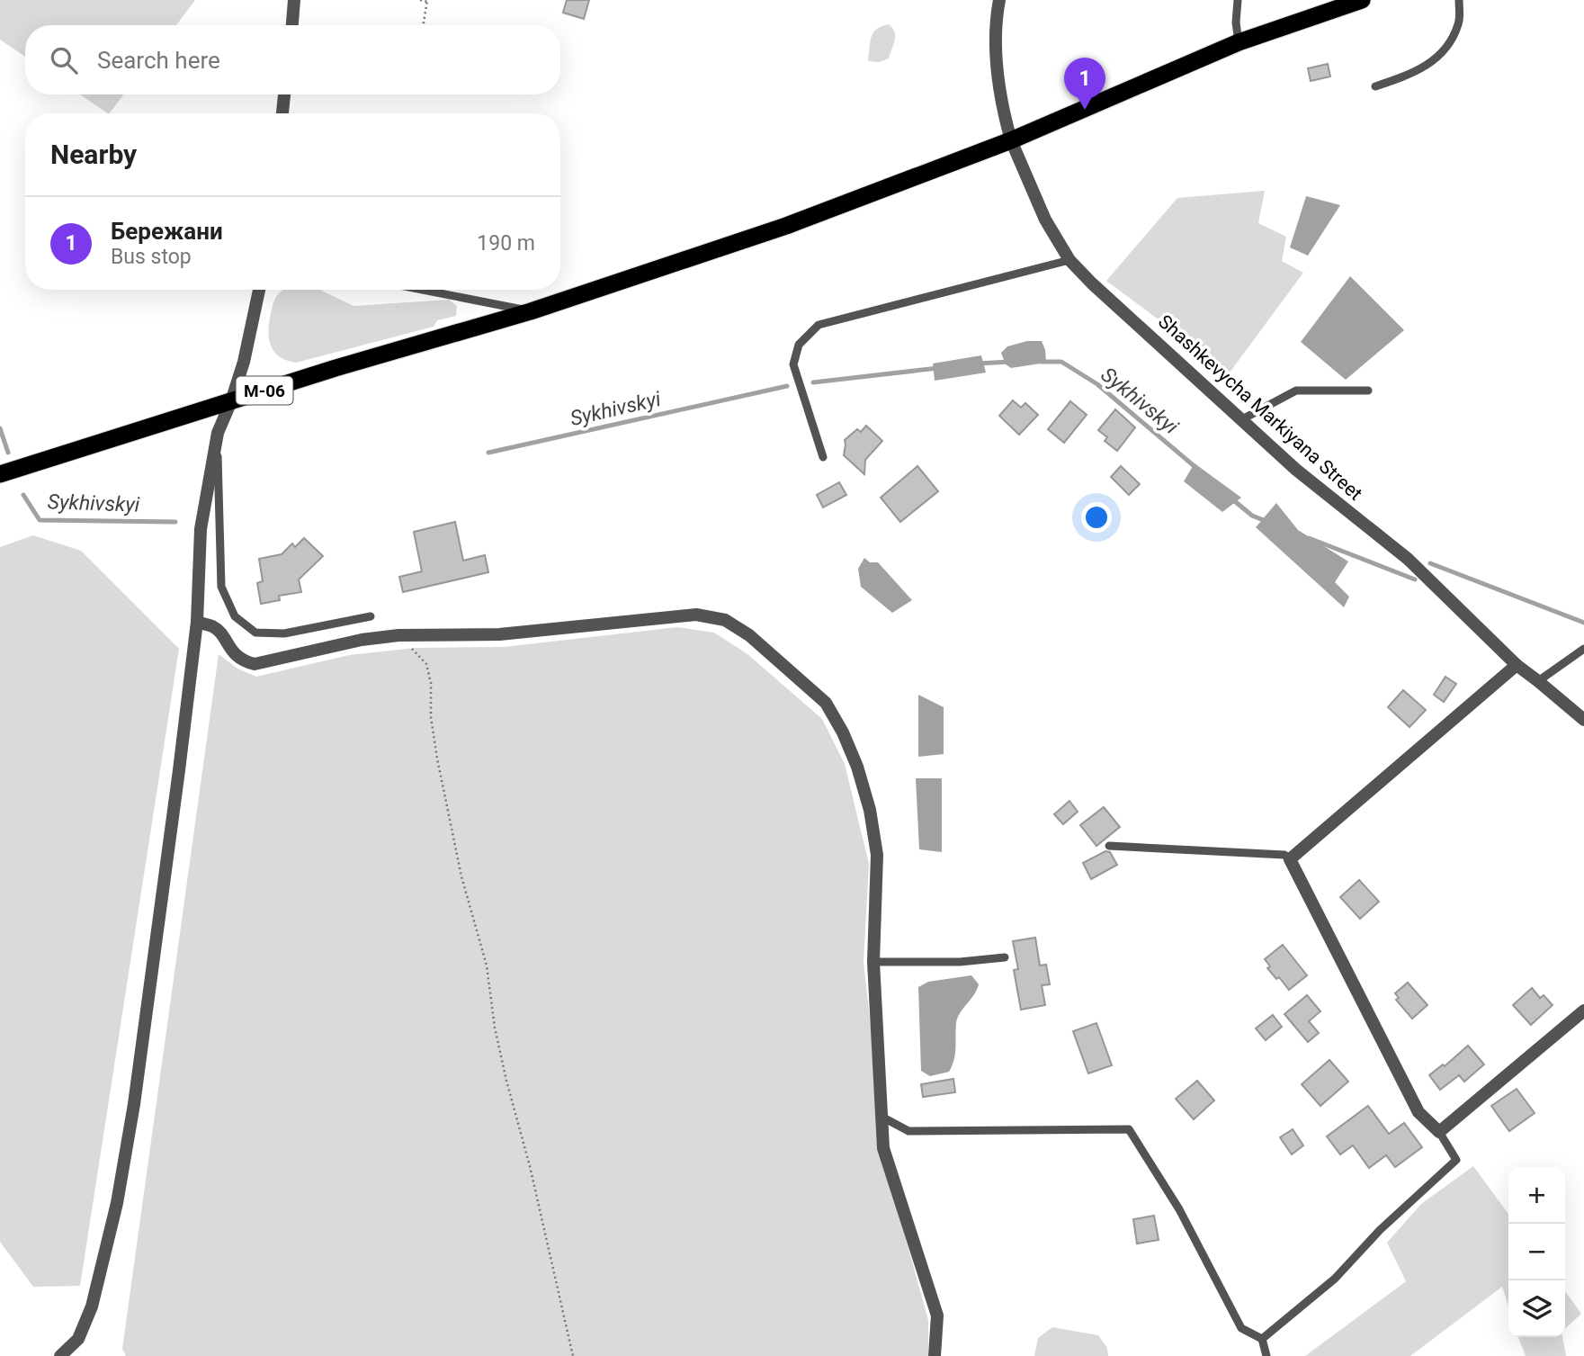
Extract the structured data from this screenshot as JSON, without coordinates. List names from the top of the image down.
{
  "streets": {
    "highway": ["М-06"],
    "street": ["Shashkevycha Markiyana Street"]
  },
  "crossings": [
    ["М-06", "Shashkevycha Markiyana Street"]
  ],
  "water": ["Sykhivskyi"],
  "page": {
    "search": "Search here",
    "pins": "1",
    "heading": "Nearby",
    "list": [
      {
        "mark": "1",
        "name": "Бережани",
        "note": "Bus stop",
        "value": "190 m"
      }
    ],
    "map_buttons": ["+", "−"]
  }
}
